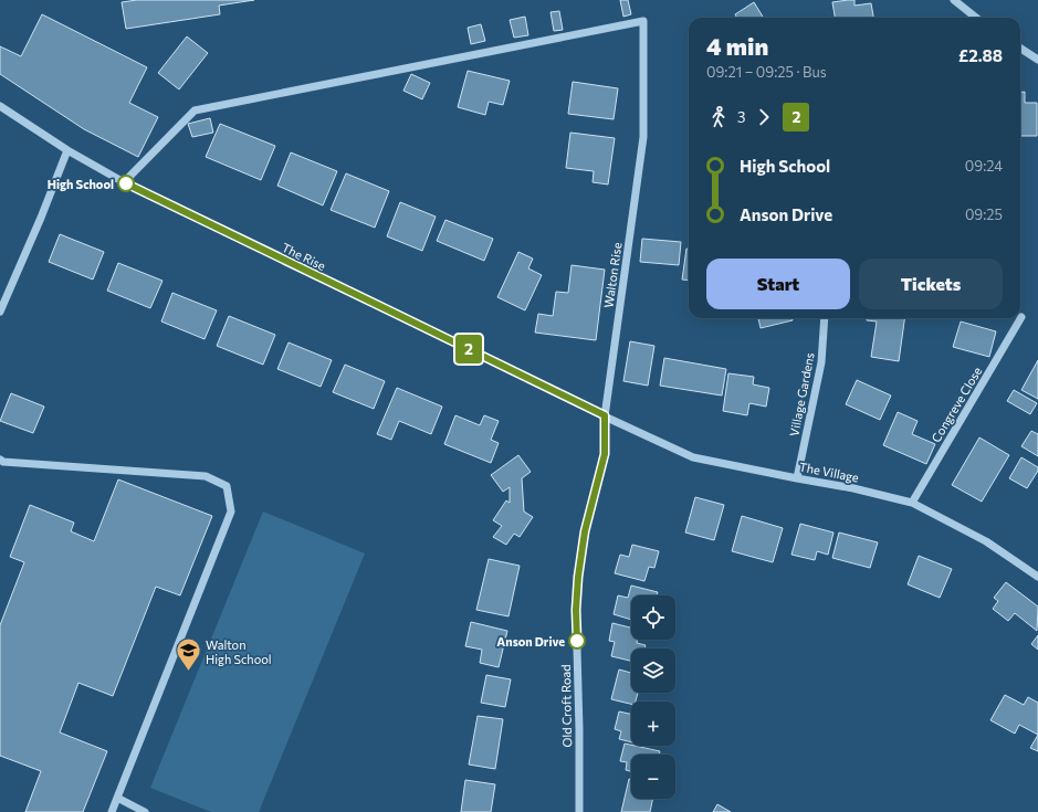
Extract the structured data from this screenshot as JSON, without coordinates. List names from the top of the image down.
{
  "streets": {
    "street": [
      "The Rise",
      "Walton Rise",
      "Village Gardens",
      "Congreve Close",
      "The Village",
      "Old Croft Road"
    ]
  },
  "crossings": [
    ["The Rise", "Walton Rise"],
    ["The Rise", "The Village"],
    ["The Rise", "Old Croft Road"],
    ["Walton Rise", "The Village"],
    ["Walton Rise", "Old Croft Road"],
    ["Village Gardens", "The Village"],
    ["Congreve Close", "The Village"],
    ["The Village", "Old Croft Road"]
  ],
  "places": {
    "other": ["High School", "Anson Drive"],
    "school or university": ["Walton High School"]
  },
  "lines": ["bus line 2"],
  "page": {
    "on_map": "2",
    "heading": ["4 min", "09:21 – 09:25 · Bus", "£2.88"],
    "legs": ["3", "2"],
    "list": [
      {
        "name": "High School",
        "value": "09:24"
      },
      {
        "name": "Anson Drive",
        "value": "09:25"
      }
    ],
    "buttons": ["Start", "Tickets"],
    "map_buttons": ["+", "−"]
  }
}
